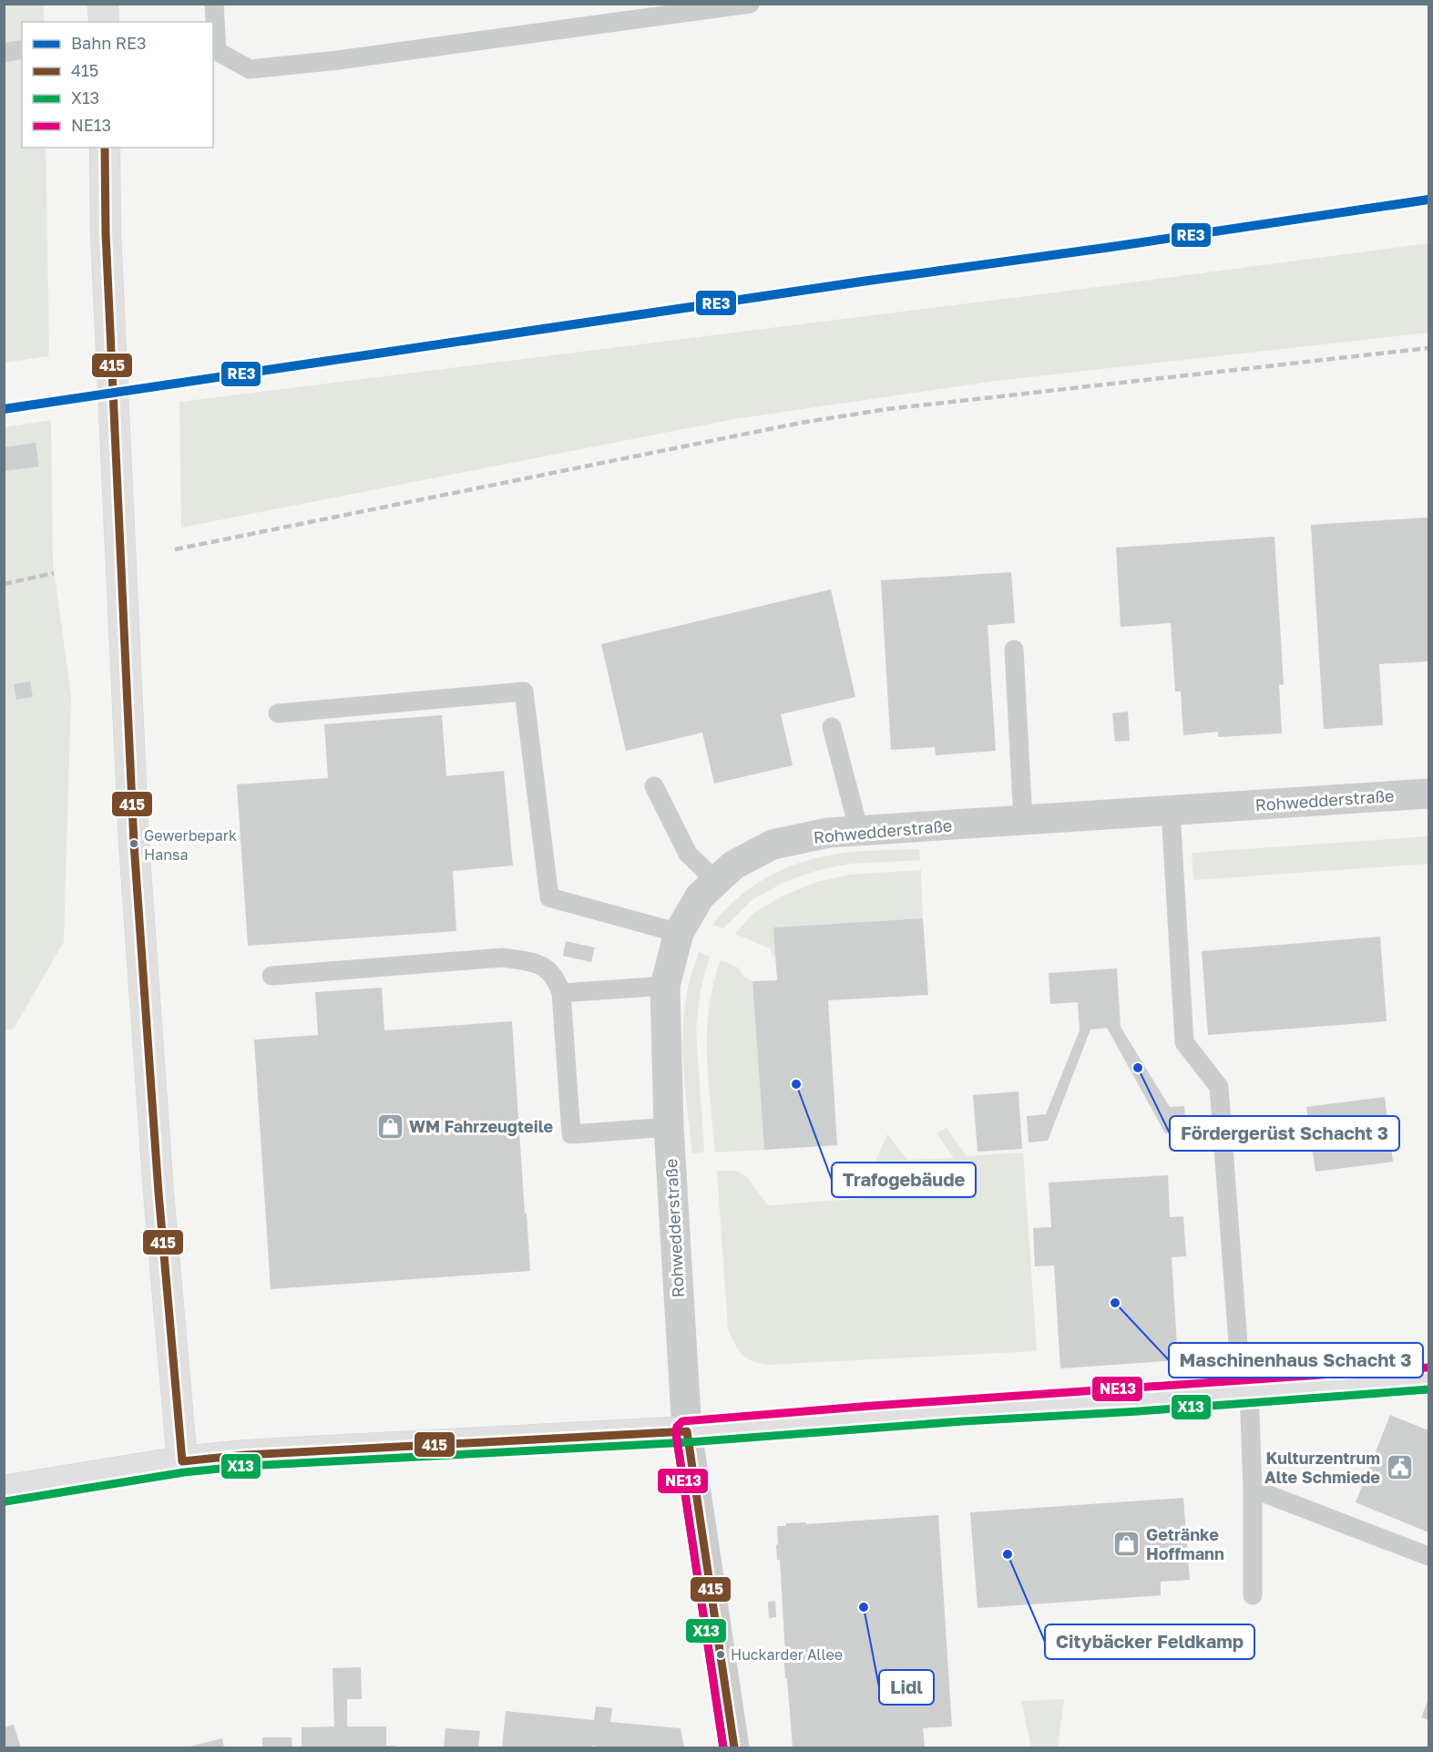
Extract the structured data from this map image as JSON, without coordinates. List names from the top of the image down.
{
  "streets": {
    "street": ["Rohwedderstraße"]
  },
  "places": {
    "other": [
      "Gewerbepark Hansa",
      "Fördergerüst Schacht 3",
      "Trafogebäude",
      "Maschinenhaus Schacht 3",
      "Citybäcker Feldkamp",
      "Lidl",
      "Huckarder Allee"
    ],
    "shop": ["WM Fahrzeugteile", "Getränke Hoffmann"],
    "public building": ["Kulturzentrum Alte Schmiede"]
  },
  "lines": [
    "transit line 415",
    "rail line RE3",
    "transit line NE13",
    "transit line X13"
  ],
  "legend": [
    "Bahn RE3",
    "415",
    "X13",
    "NE13"
  ]
}
